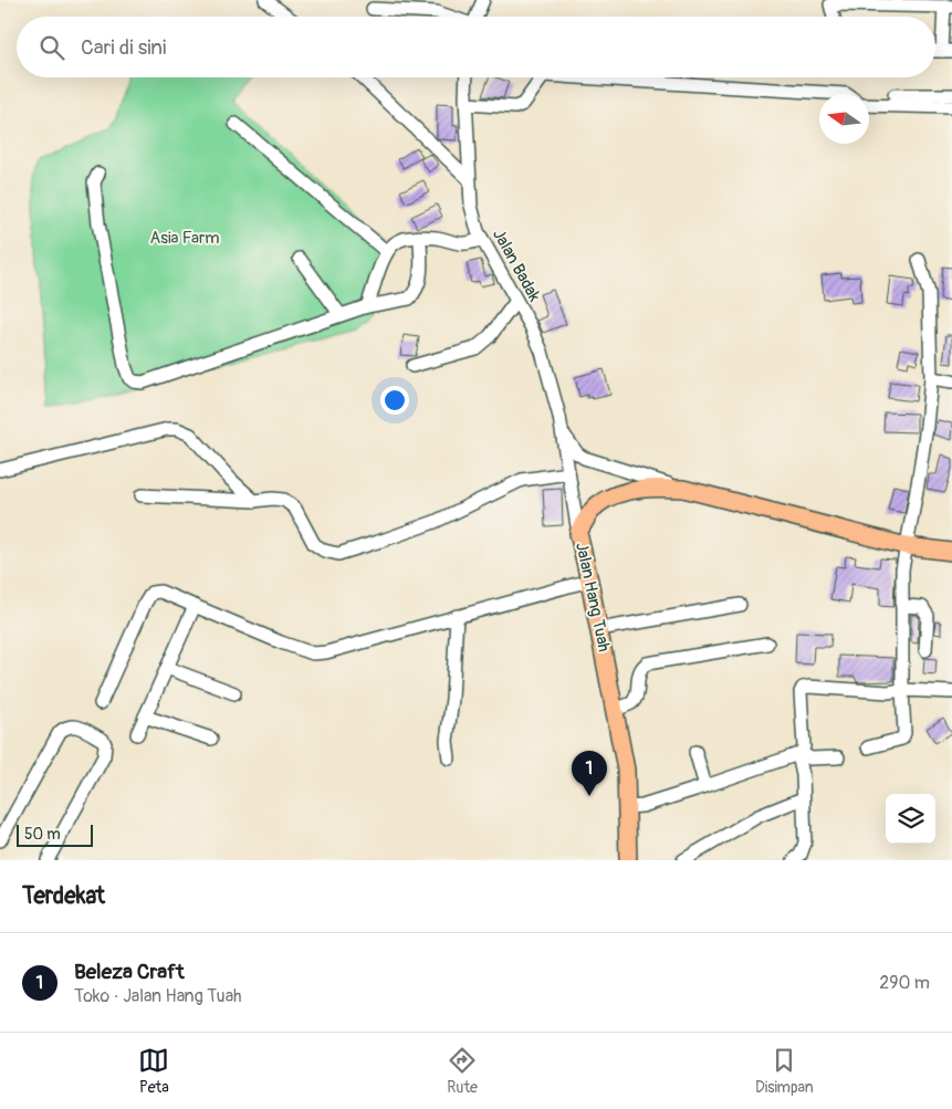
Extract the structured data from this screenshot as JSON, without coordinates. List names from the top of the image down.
{
  "streets": {
    "main road": ["Jalan Hang Tuah"],
    "street": ["Jalan Badak"]
  },
  "crossings": [
    ["Jalan Badak", "Jalan Hang Tuah"]
  ],
  "parks": ["Asia Farm"],
  "scale_bar": "50 m",
  "north": "left",
  "page": {
    "search": "Cari di sini",
    "pins": "1",
    "scale": "50 m",
    "heading": "Terdekat",
    "list": [
      {
        "mark": "1",
        "name": "Beleza Craft",
        "note": "Toko · Jalan Hang Tuah",
        "value": "290 m"
      }
    ],
    "nav": ["Peta", "Rute", "Disimpan"]
  }
}
